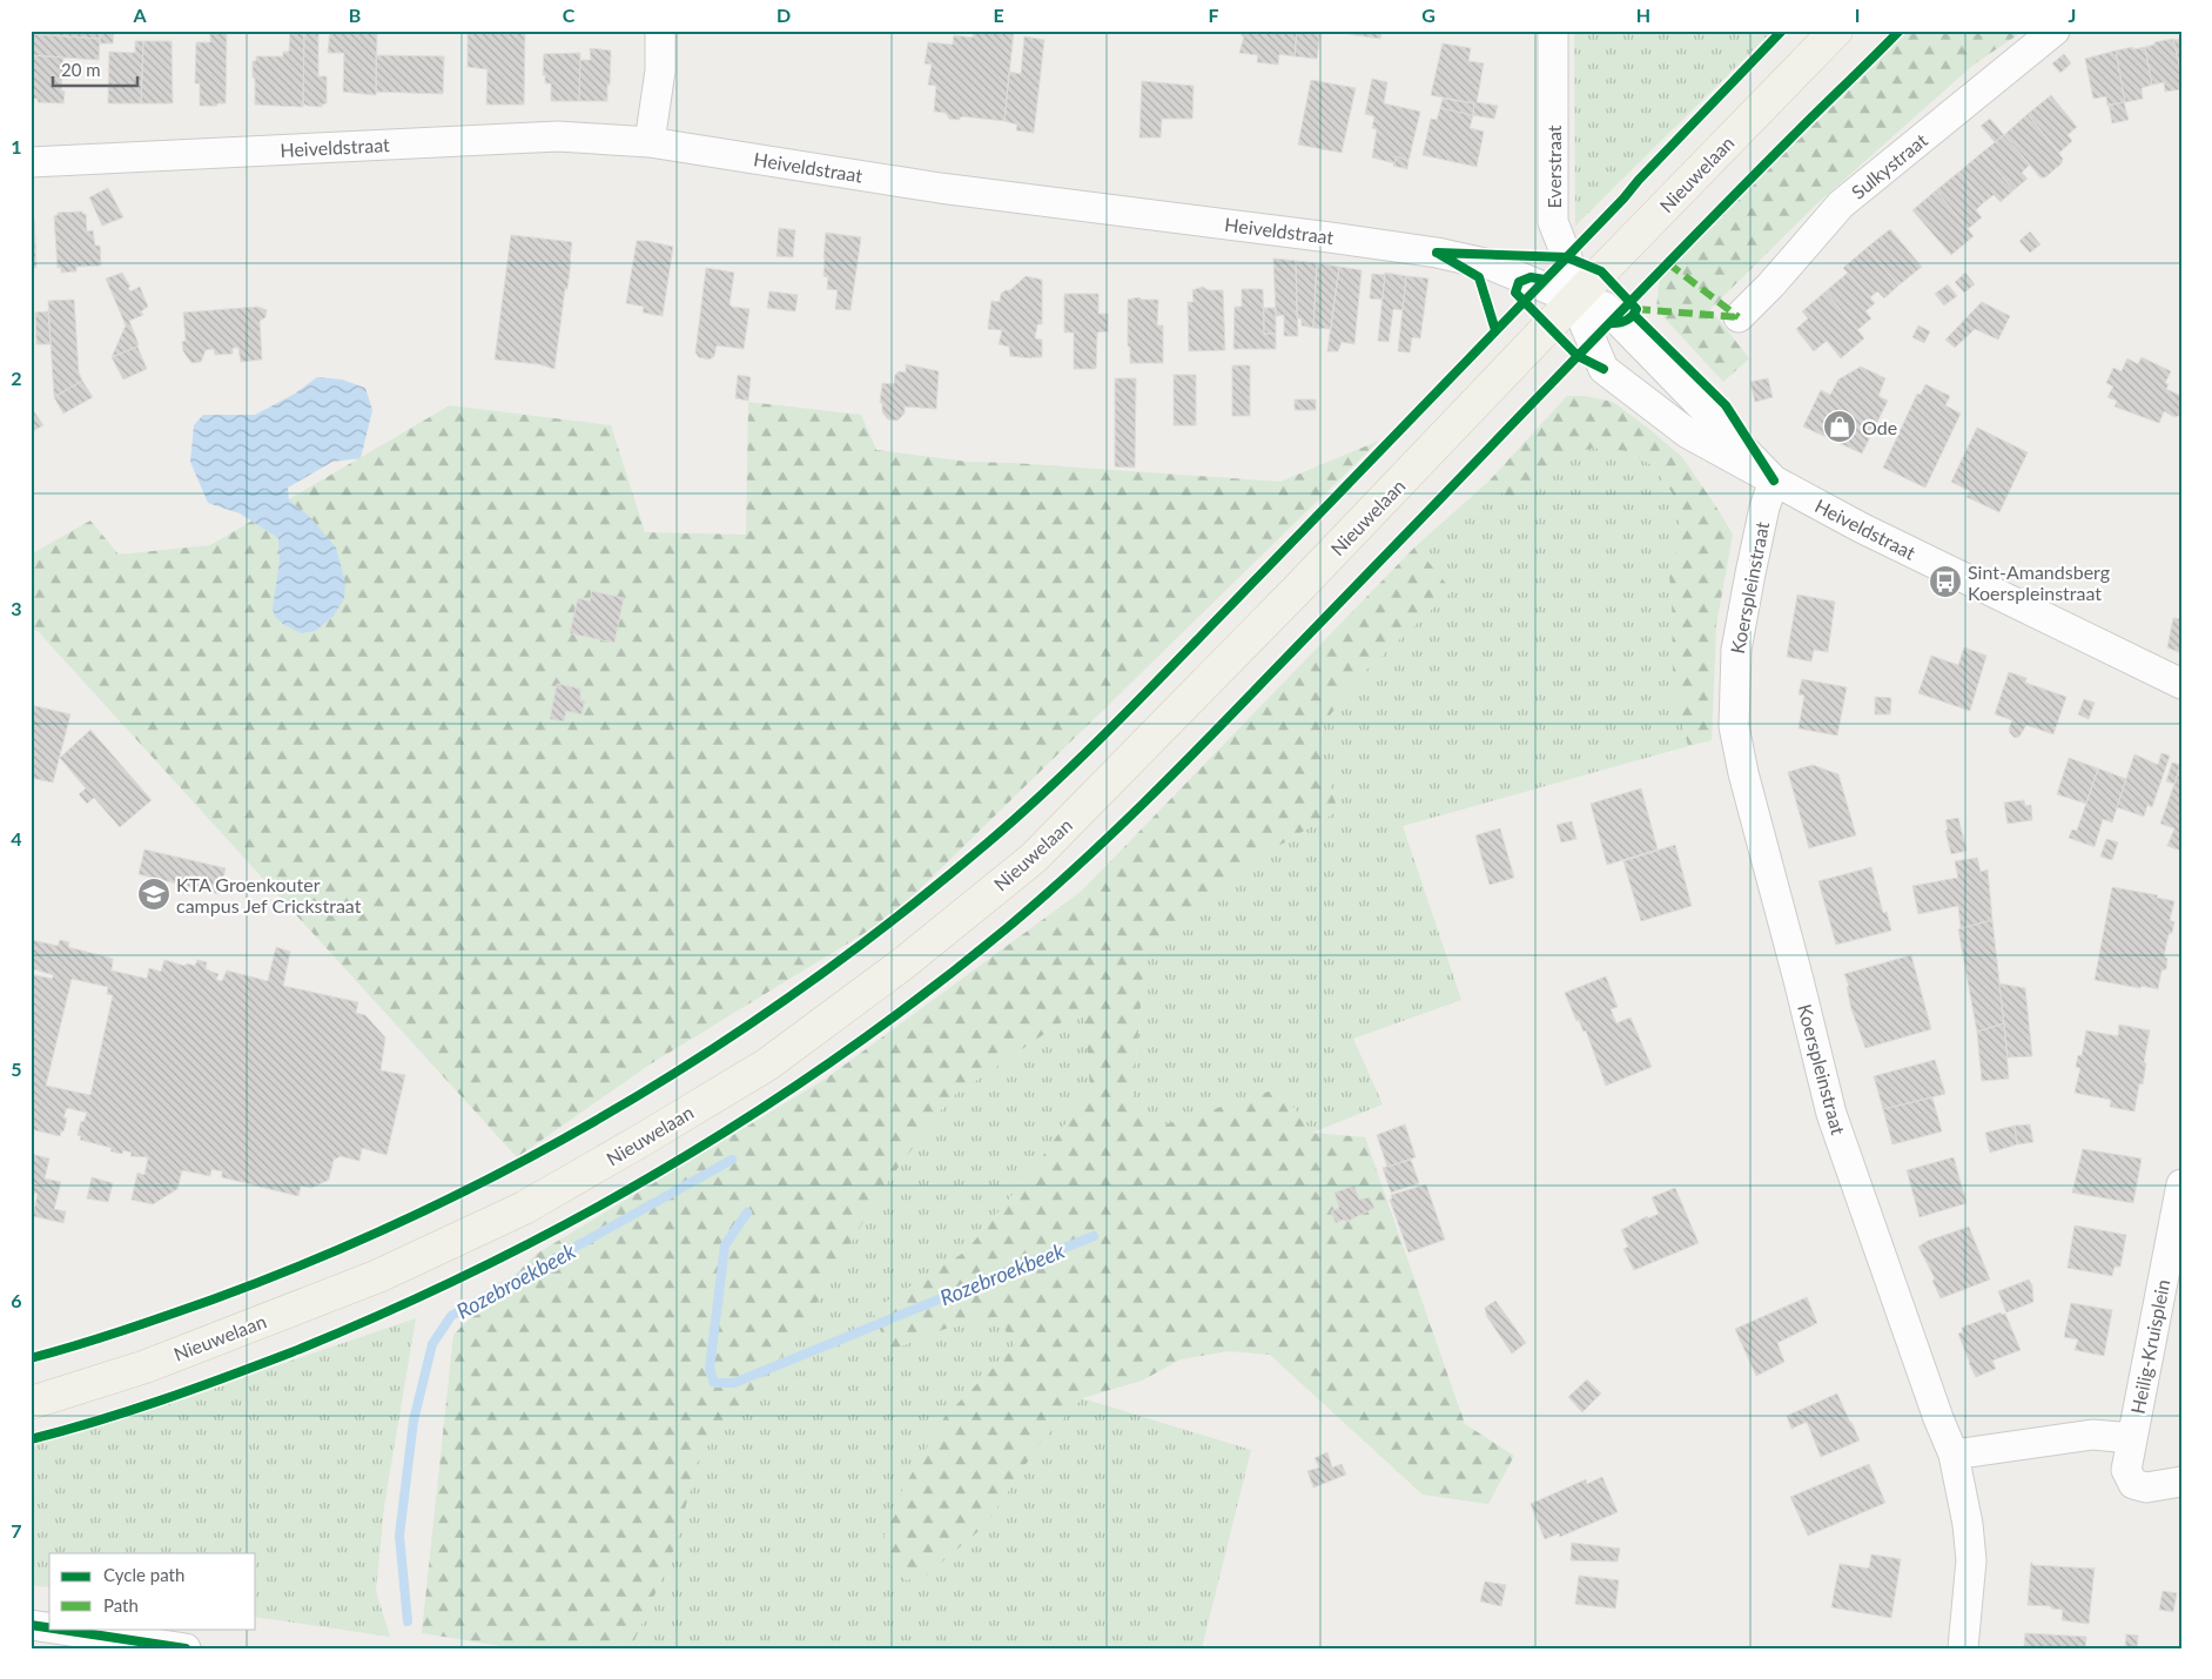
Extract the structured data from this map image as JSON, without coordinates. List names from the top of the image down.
{
  "streets": {
    "main road": ["Nieuwelaan"],
    "street": [
      "Heiveldstraat",
      "Sulkystraat",
      "Everstraat",
      "Koerspleinstraat",
      "Heilig-Kruisplein"
    ]
  },
  "crossings": [
    ["Heiveldstraat", "Everstraat"],
    ["Heiveldstraat", "Nieuwelaan"],
    ["Heiveldstraat", "Koerspleinstraat"],
    ["Everstraat", "Nieuwelaan"]
  ],
  "water": ["Rozebroekbeek"],
  "places": {
    "shop": ["Ode"],
    "bus stop": ["Sint-Amandsberg Koerspleinstraat"],
    "school or university": ["KTA Groenkouter campus Jef Crickstraat"]
  },
  "legend": ["Cycle path", "Path"],
  "scale_bar": "20 m",
  "grid": {
    "columns": [
      "A",
      "B",
      "C",
      "D",
      "E",
      "F",
      "G",
      "H",
      "I",
      "J"
    ],
    "rows": [
      "1",
      "2",
      "3",
      "4",
      "5",
      "6",
      "7"
    ]
  }
}
